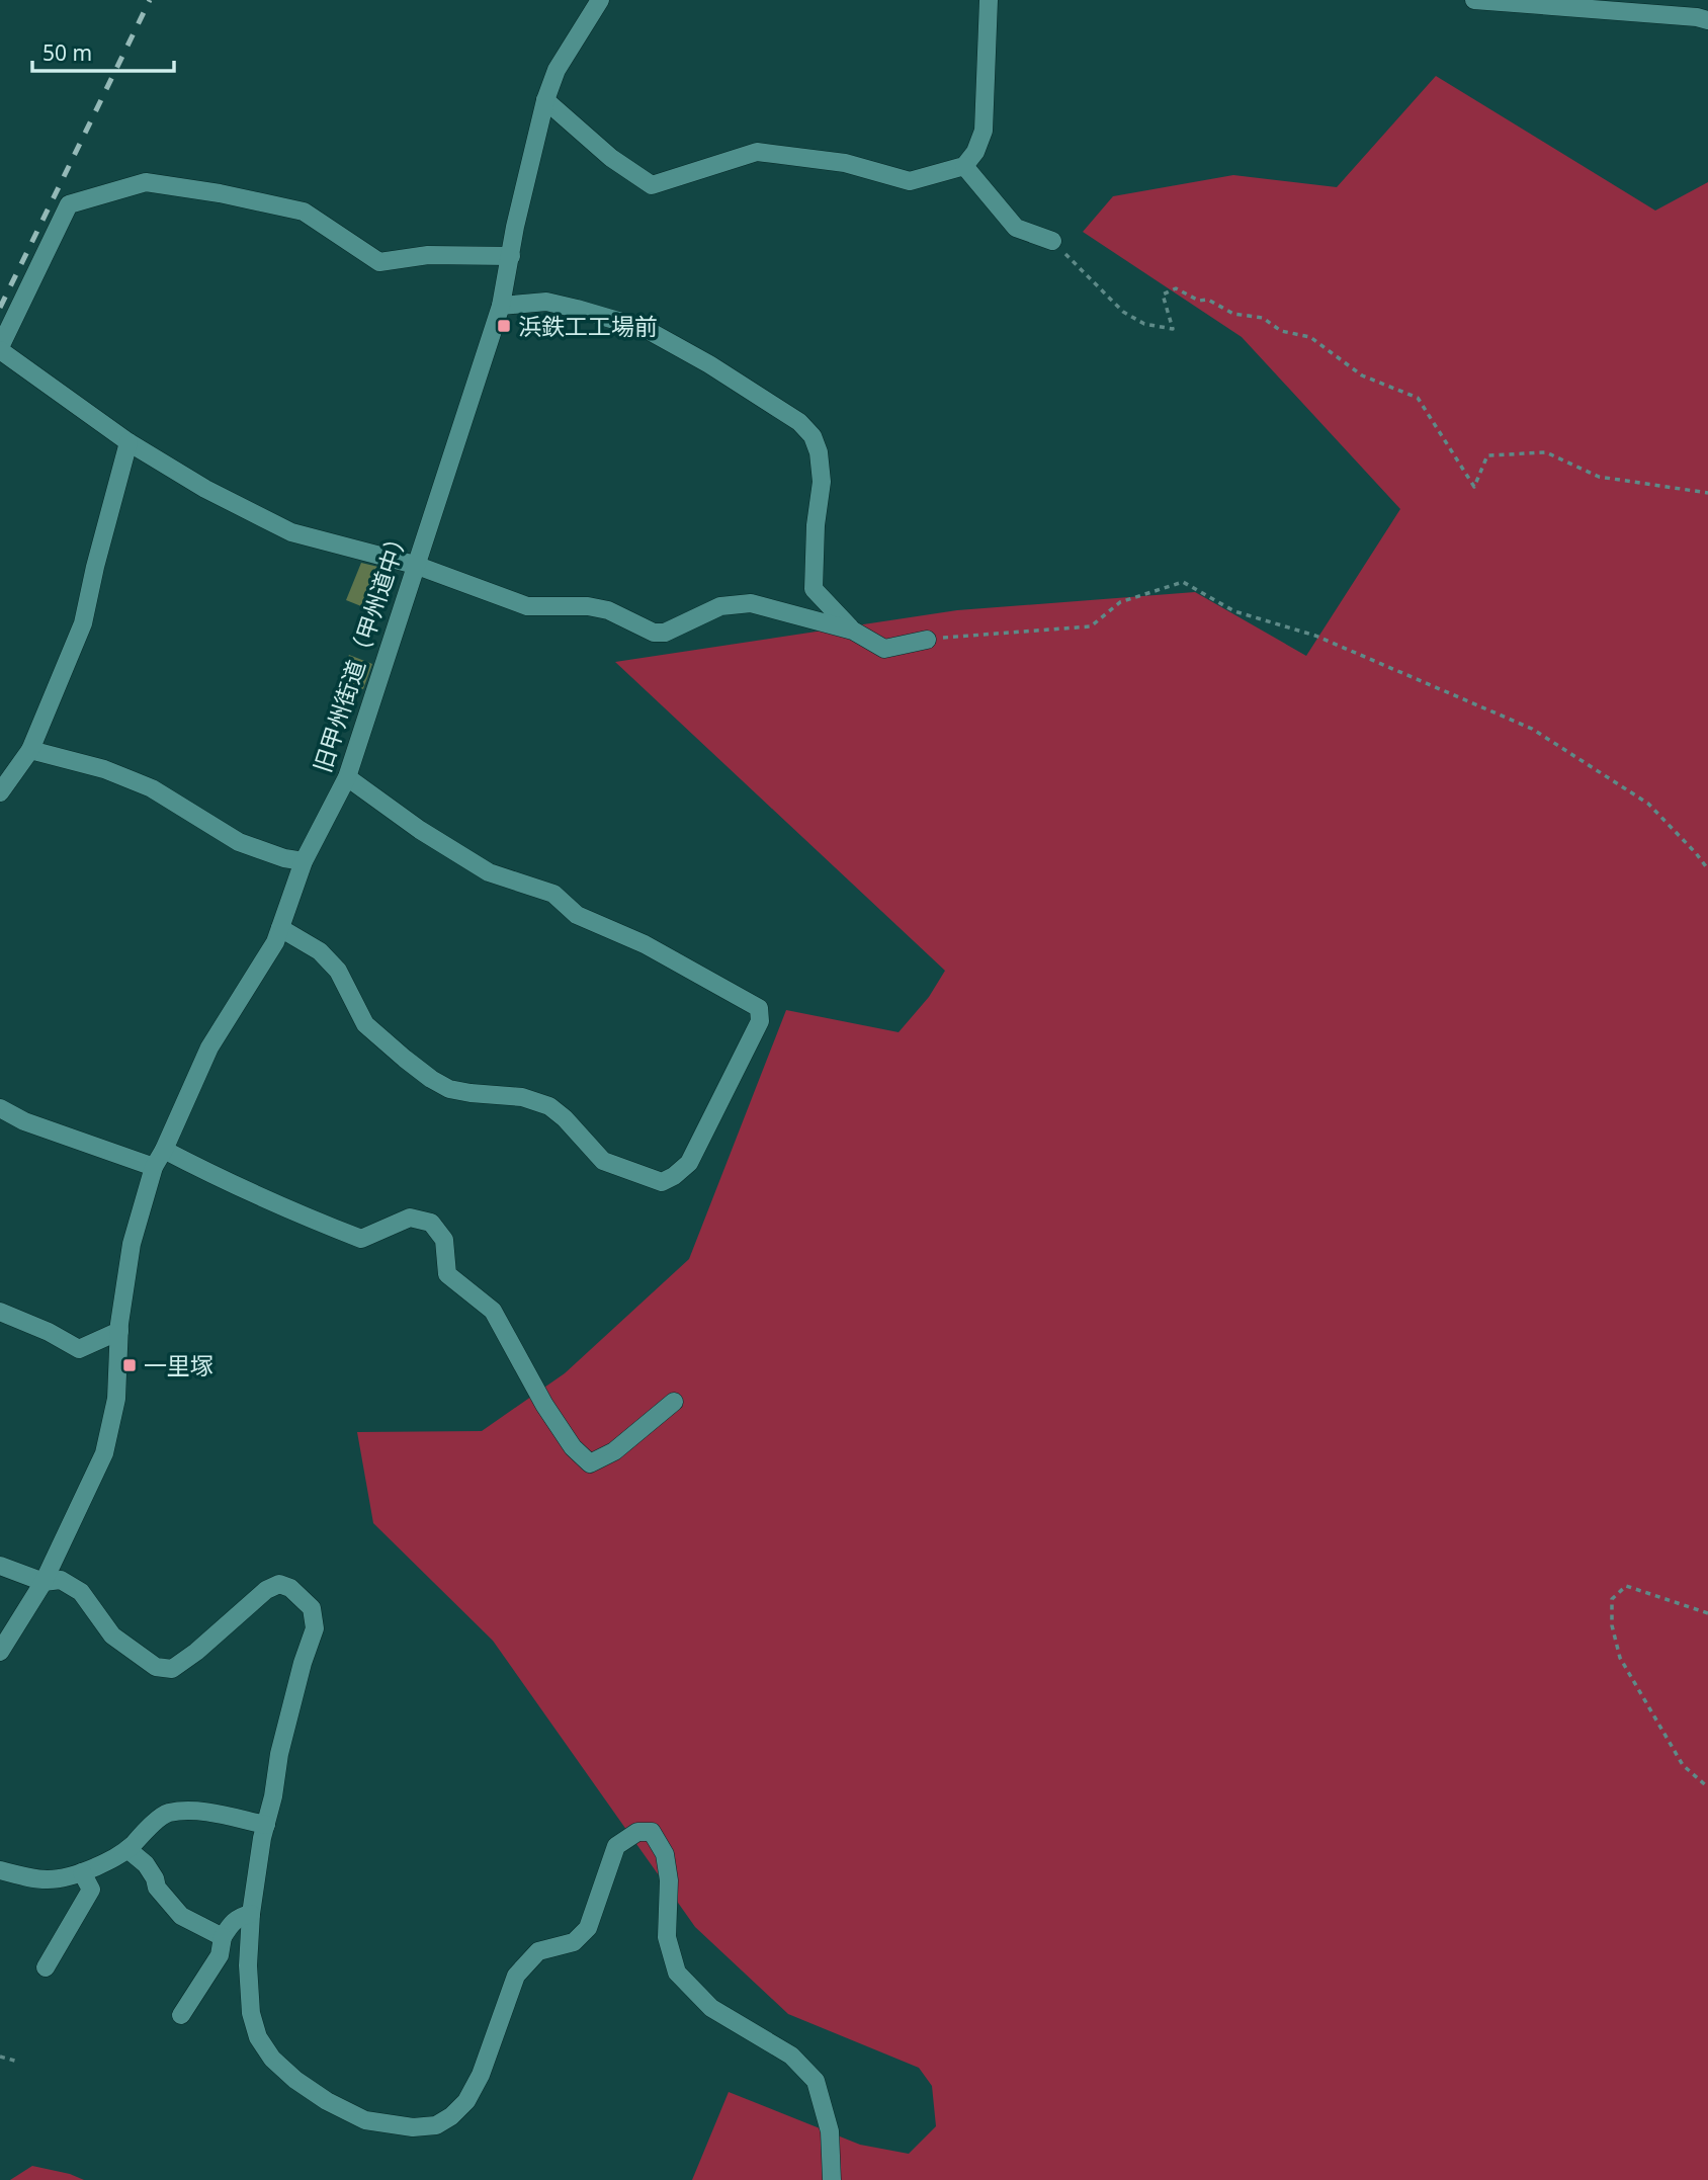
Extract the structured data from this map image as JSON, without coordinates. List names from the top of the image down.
{
  "streets": {
    "street": ["旧甲州街道（甲州道中）"]
  },
  "places": {
    "transit": ["浜鉄工工場前", "一里塚"]
  },
  "scale_bar": "50 m"
}
